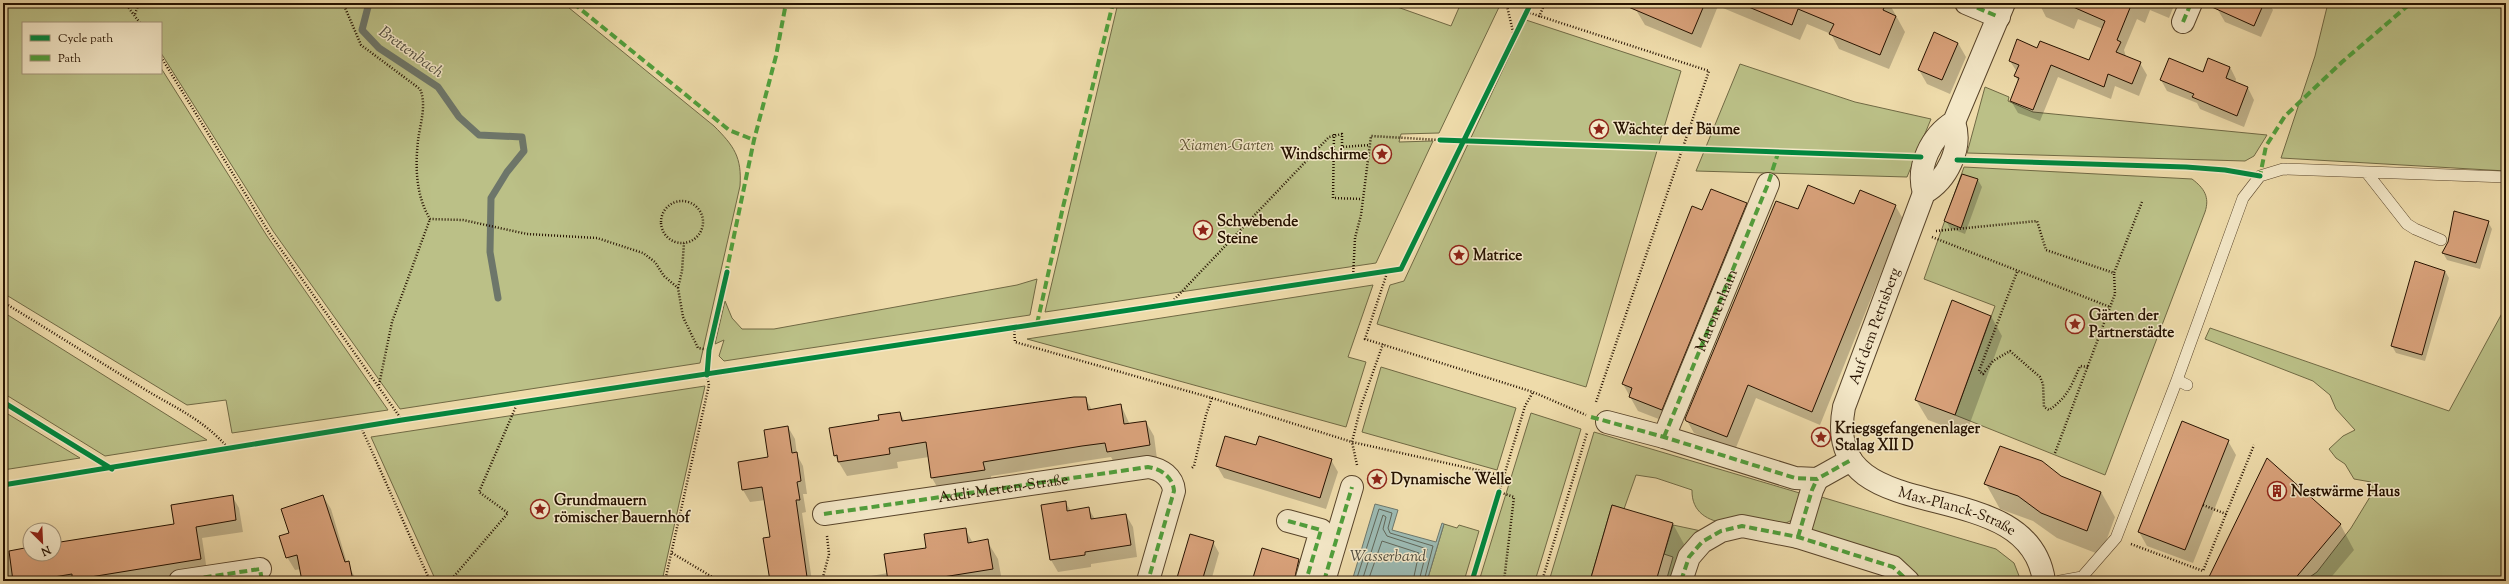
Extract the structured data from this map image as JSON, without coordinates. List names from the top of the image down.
{
  "streets": {
    "street": [
      "Maronenhain",
      "Auf dem Petrisberg",
      "Addi-Merten-Straße",
      "Max-Planck-Straße"
    ]
  },
  "crossings": [
    ["Auf dem Petrisberg", "Max-Planck-Straße"]
  ],
  "water": ["Brettenbach", "Wasserband"],
  "parks": ["Xiamen-Garten"],
  "places": {
    "place": [
      "Wächter der Bäume",
      "Windschirme",
      "Schwebende Steine",
      "Matrice",
      "Gärten der Partnerstädte",
      "Kriegsgefangenenlager Stalag XII D",
      "Dynamische Welle",
      "Grundmauern römischer Bauernhof"
    ],
    "building": ["Nestwärme Haus"]
  },
  "legend": ["Cycle path", "Path"],
  "north": "bottom right"
}
